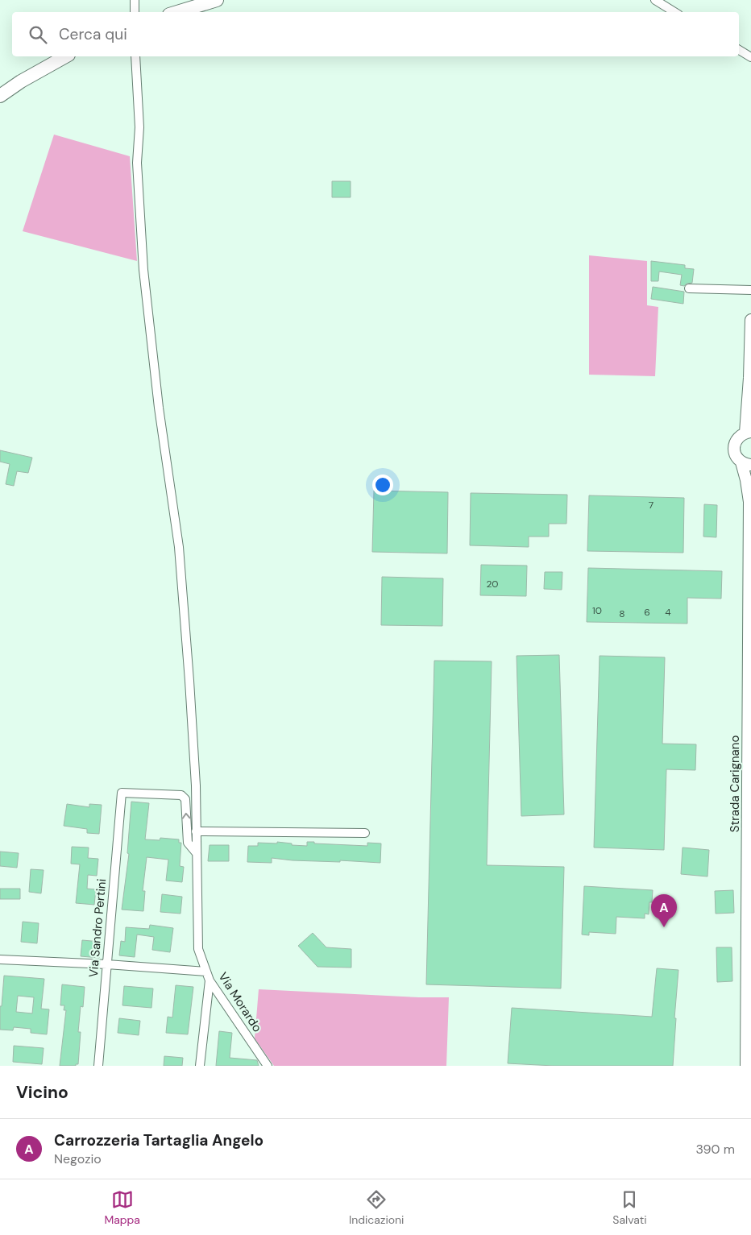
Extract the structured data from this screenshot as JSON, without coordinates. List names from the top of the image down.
{
  "streets": {
    "street": ["Strada Carignano", "Via Sandro Pertini", "Via Morardo"]
  },
  "crossings": [
    ["Via Sandro Pertini", "Via Morardo"]
  ],
  "house_numbers": [
    "7",
    "20",
    "10",
    "6",
    "4",
    "8"
  ],
  "page": {
    "search": "Cerca qui",
    "pins": "A",
    "heading": "Vicino",
    "list": [
      {
        "mark": "A",
        "name": "Carrozzeria Tartaglia Angelo",
        "note": "Negozio",
        "value": "390 m"
      }
    ],
    "nav": ["Mappa", "Indicazioni", "Salvati"]
  }
}
